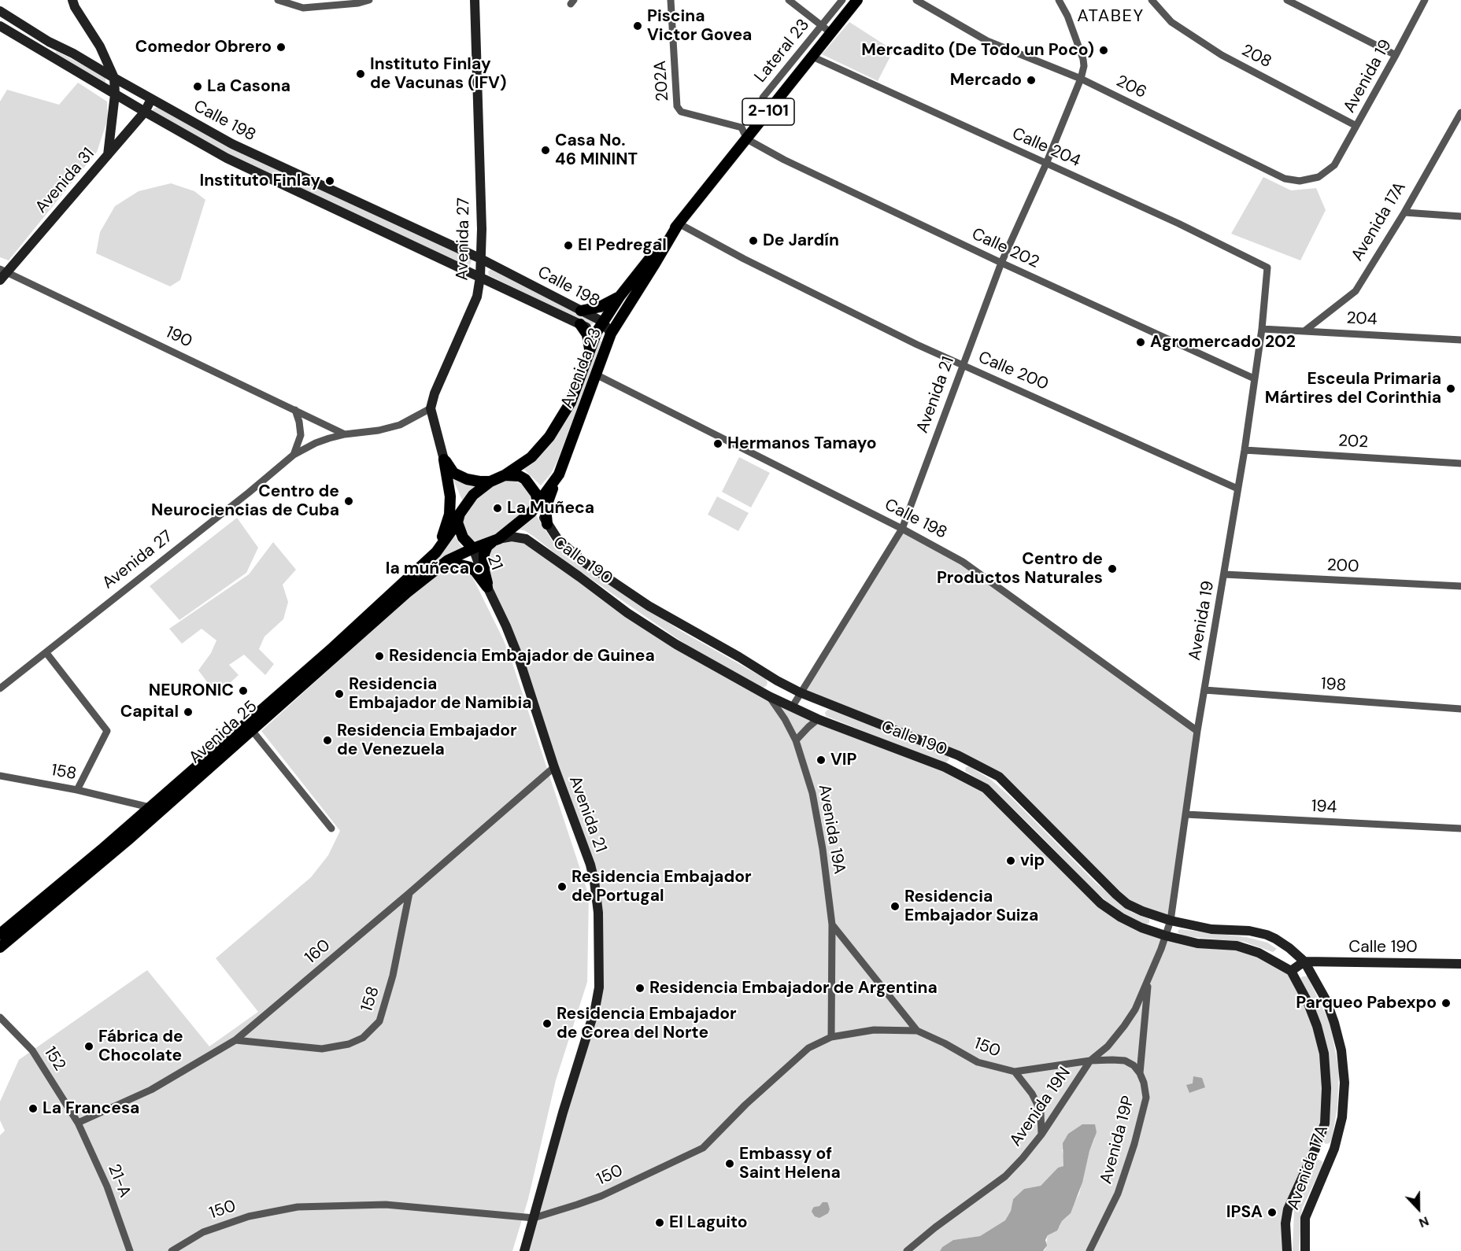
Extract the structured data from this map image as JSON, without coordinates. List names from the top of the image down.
{
  "streets": {
    "main road": [
      "2-101",
      "Calle 198",
      "Avenida 31",
      "Avenida 17A",
      "Avenida 27",
      "Avenida 23",
      "Avenida 21",
      "Calle 190",
      "21",
      "Avenida 25"
    ],
    "street": [
      "Lateral 23",
      "208",
      "Avenida 19",
      "202A",
      "206",
      "Calle 204",
      "Calle 202",
      "204",
      "190",
      "Calle 200",
      "202",
      "200",
      "198",
      "158",
      "194",
      "Avenida 19A",
      "160",
      "150",
      "152",
      "Avenida 19N",
      "Avenida 19P",
      "21-A"
    ]
  },
  "crossings": [
    ["208", "Avenida 19"],
    ["Avenida 19", "206"],
    ["Avenida 19", "Calle 198"],
    ["Avenida 19", "Calle 204"],
    ["Avenida 19", "Calle 202"],
    ["Avenida 19", "204"],
    ["Avenida 19", "Calle 200"],
    ["Avenida 19", "202"],
    ["Avenida 19", "Calle 190"],
    ["Avenida 19", "200"],
    ["Avenida 19", "198"],
    ["Avenida 19", "194"],
    ["Avenida 19", "Avenida 19N"],
    ["Avenida 19", "Avenida 19P"],
    ["202A", "Calle 202"],
    ["202A", "Avenida 23"],
    ["206", "Avenida 21"],
    ["Calle 198", "Avenida 31"],
    ["Calle 198", "Avenida 27"],
    ["Calle 198", "Avenida 23"],
    ["Calle 198", "Avenida 21"],
    ["Calle 204", "Avenida 23"],
    ["Calle 204", "Avenida 21"],
    ["Avenida 31", "190"],
    ["Avenida 17A", "204"],
    ["Avenida 17A", "Calle 190"],
    ["Avenida 27", "190"],
    ["Calle 202", "Avenida 23"],
    ["Calle 202", "Avenida 21"],
    ["Avenida 23", "Calle 200"],
    ["Avenida 23", "Calle 190"],
    ["Avenida 23", "21"],
    ["Avenida 23", "Avenida 25"],
    ["Calle 200", "Avenida 21"],
    ["Avenida 21", "Calle 190"],
    ["Avenida 21", "21"],
    ["Avenida 21", "160"],
    ["Avenida 21", "150"],
    ["Calle 190", "21"],
    ["Calle 190", "Avenida 25"],
    ["Calle 190", "Avenida 19A"],
    ["21", "Avenida 25"],
    ["Avenida 25", "158"],
    ["158", "160"],
    ["Avenida 19A", "150"],
    ["160", "152"],
    ["160", "21-A"],
    ["150", "Avenida 19N"],
    ["150", "Avenida 19P"],
    ["152", "21-A"],
    ["Avenida 19N", "Avenida 19P"]
  ],
  "districts": ["ATABEY"],
  "places": [
    "Piscina Victor Govea",
    "Comedor Obrero",
    "Mercadito (De Todo un Poco)",
    "Instituto Finlay de Vacunas (IFV)",
    "Mercado",
    "La Casona",
    "Casa No. 46 MININT",
    "Instituto Finlay",
    "De Jardín",
    "El Pedregal",
    "Agromercado 202",
    "Esceula Primaria Mártires del Corinthia",
    "Hermanos Tamayo",
    "Centro de Neurociencias de Cuba",
    "La Muñeca",
    "la muñeca",
    "Centro de Productos Naturales",
    "Residencia Embajador de Guinea",
    "NEURONIC",
    "Residencia Embajador de Namibia",
    "Capital",
    "Residencia Embajador de Venezuela",
    "VIP",
    "vip",
    "Residencia Embajador de Portugal",
    "Residencia Embajador Suiza",
    "Residencia Embajador de Argentina",
    "Parqueo Pabexpo",
    "Residencia Embajador de Corea del Norte",
    "Fábrica de Chocolate",
    "La Francesa",
    "Embassy of Saint Helena",
    "IPSA",
    "El Laguito"
  ],
  "north": "bottom"
}
